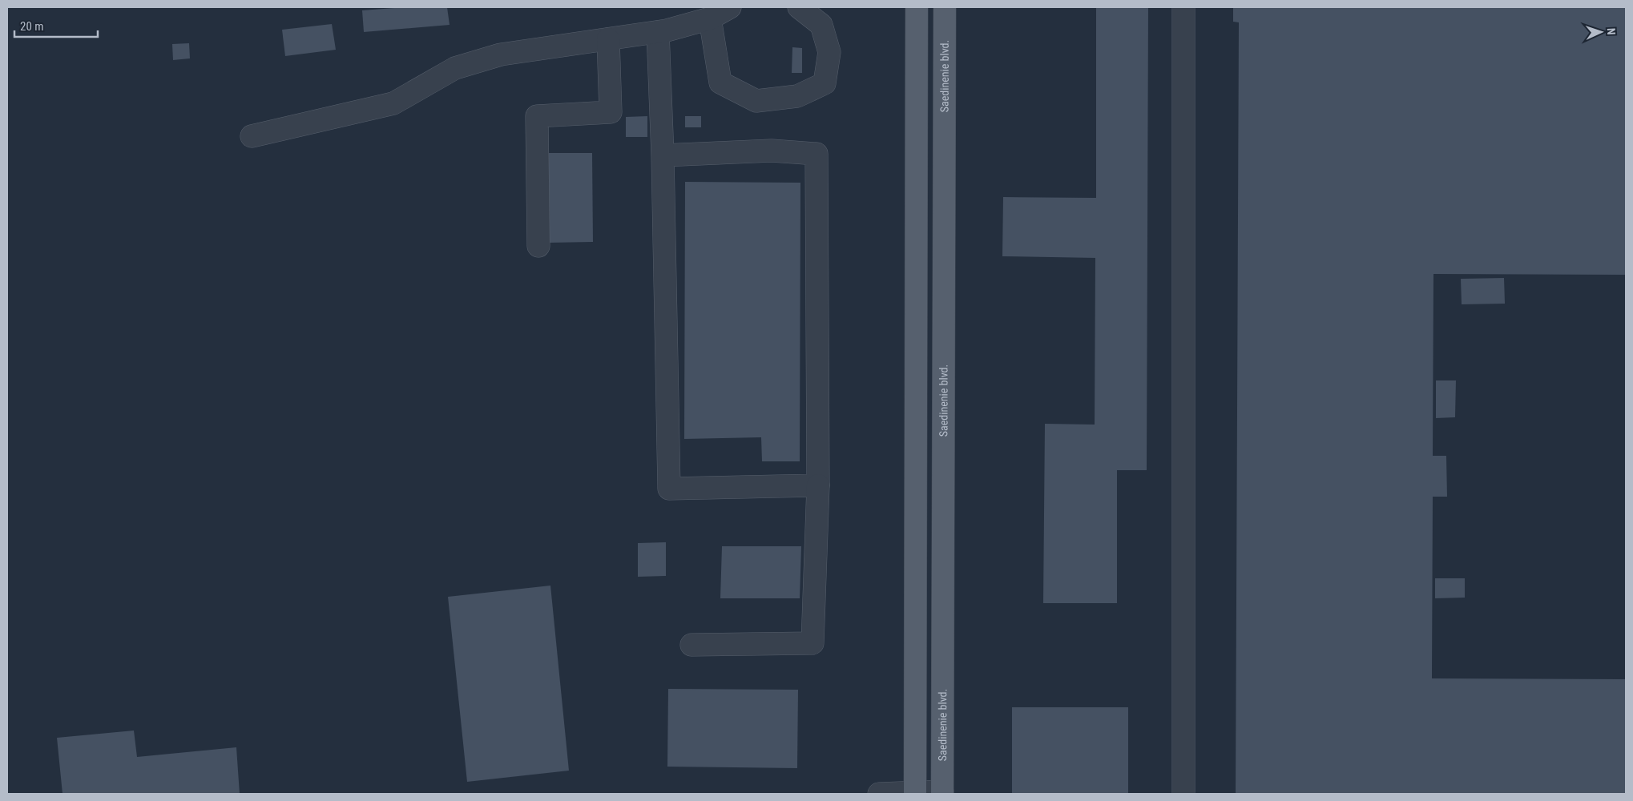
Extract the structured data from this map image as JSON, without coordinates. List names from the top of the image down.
{
  "streets": {
    "main road": ["Saedinenie blvd."]
  },
  "scale_bar": "20 m",
  "north": "right"
}
